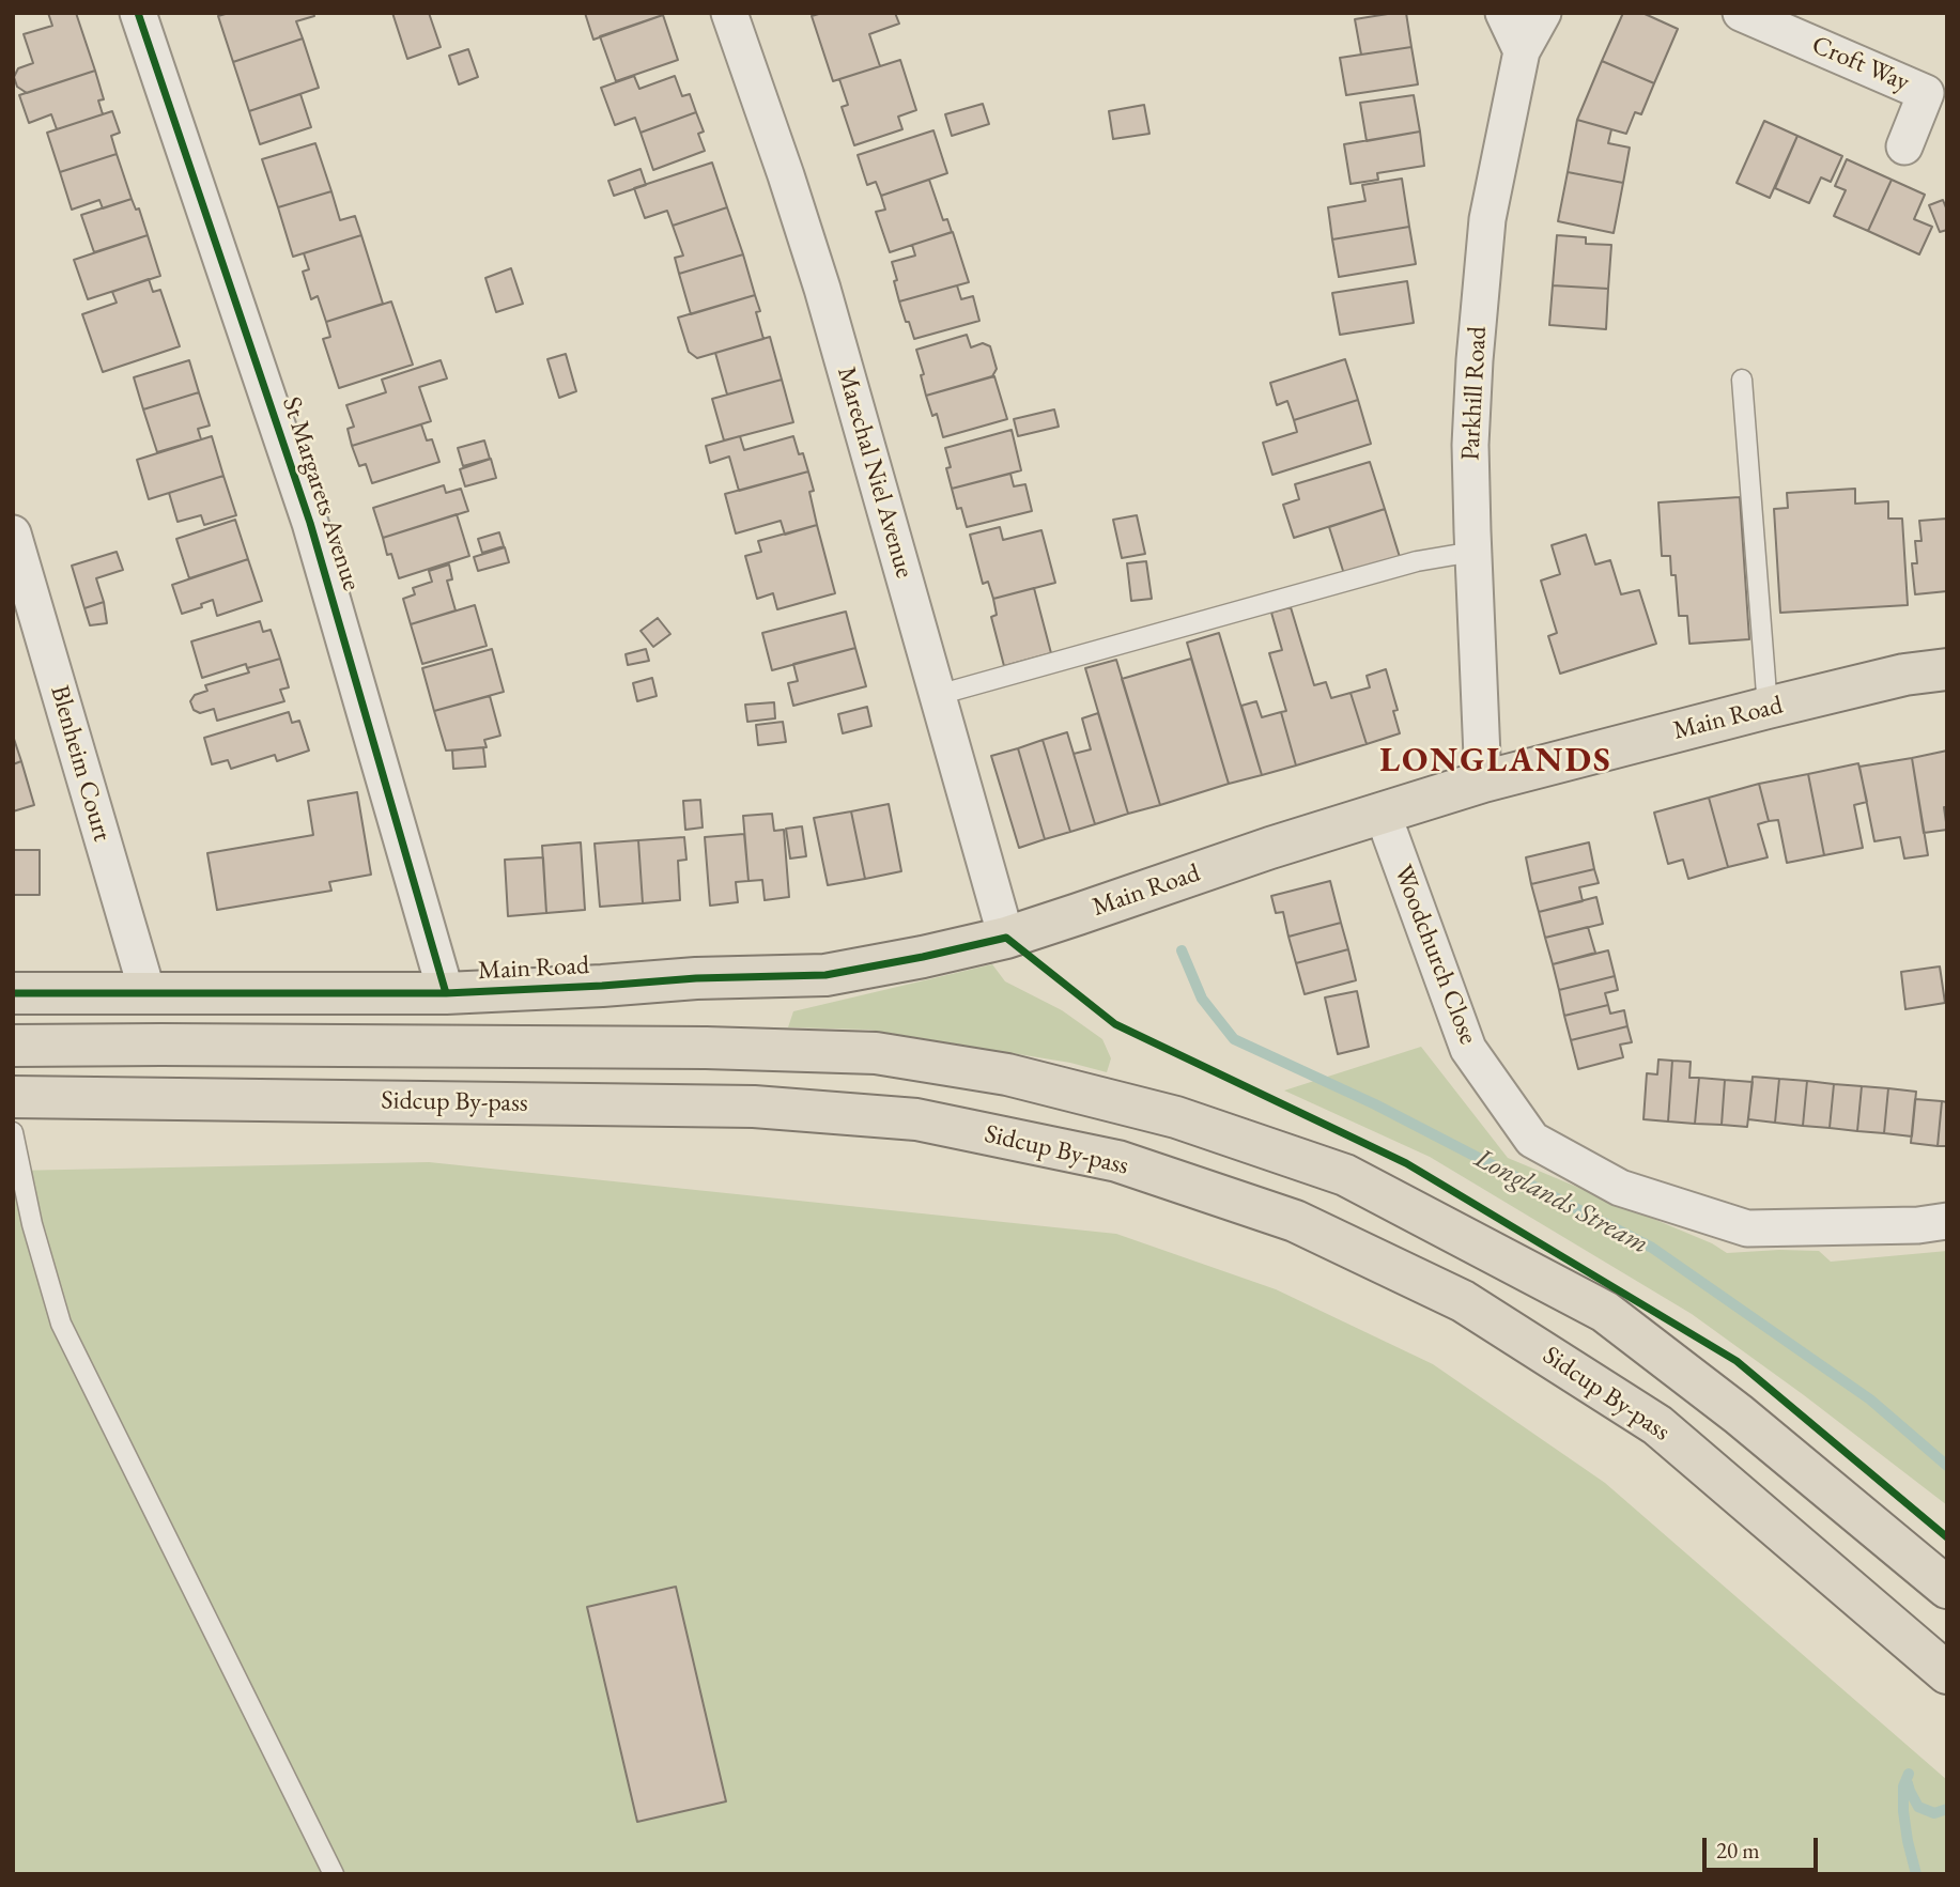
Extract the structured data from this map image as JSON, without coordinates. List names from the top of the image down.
{
  "streets": {
    "main road": ["Main Road", "Sidcup By-pass"],
    "street": [
      "Croft Way",
      "Parkhill Road",
      "Marechal Niel Avenue",
      "St Margarets Avenue",
      "Blenheim Court",
      "Woodchurch Close"
    ]
  },
  "crossings": [
    ["Parkhill Road", "Main Road"],
    ["Marechal Niel Avenue", "Main Road"],
    ["St Margarets Avenue", "Main Road"],
    ["Main Road", "Blenheim Court"],
    ["Main Road", "Woodchurch Close"]
  ],
  "districts": ["LONGLANDS"],
  "water": ["Longlands Stream"],
  "scale_bar": "20 m"
}
